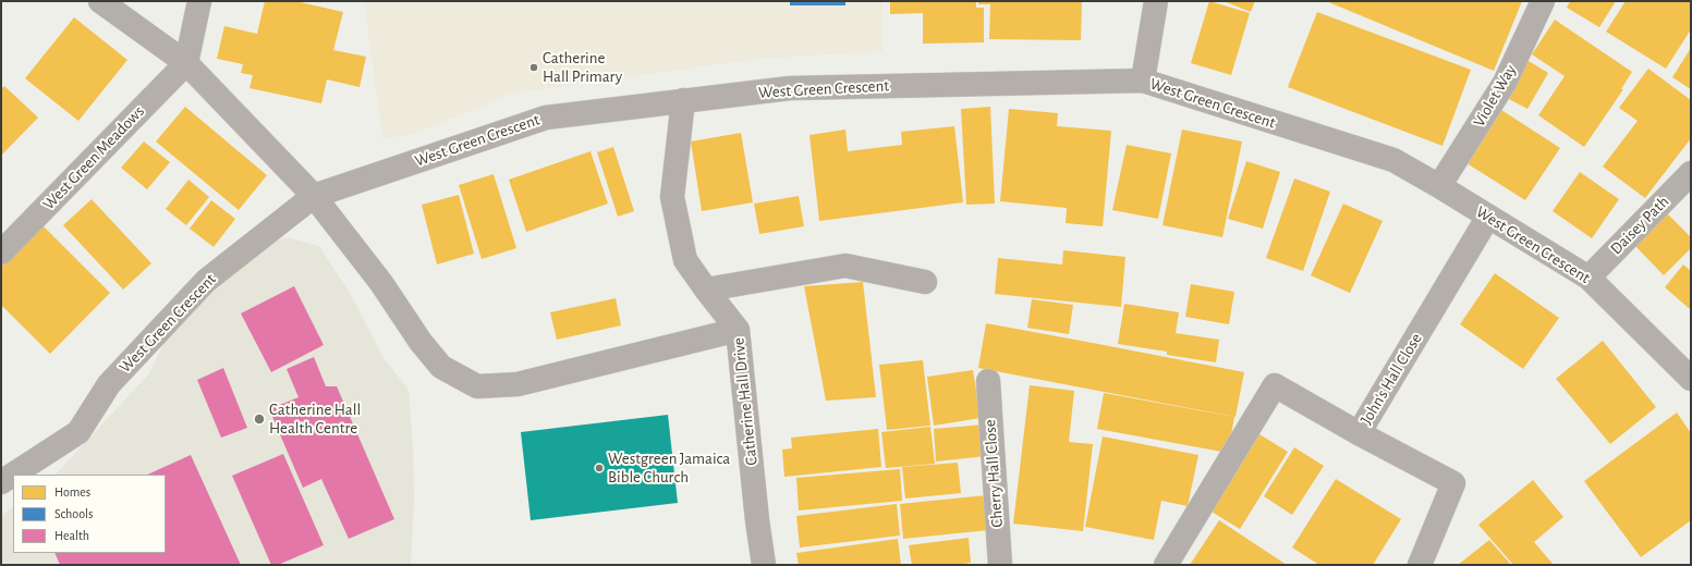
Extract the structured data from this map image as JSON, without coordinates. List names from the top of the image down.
{
  "streets": {
    "street": [
      "West Green Crescent",
      "Violet Way",
      "West Green Meadows",
      "Daisey Path",
      "John's Hall Close",
      "Catherine Hall Drive",
      "Cherry Hall Close"
    ]
  },
  "crossings": [
    ["West Green Crescent", "Violet Way"],
    ["West Green Crescent", "Daisey Path"],
    ["West Green Crescent", "John's Hall Close"],
    ["West Green Crescent", "Catherine Hall Drive"]
  ],
  "places": ["Catherine Hall Primary", "Catherine Hall Health Centre", "Westgreen Jamaica Bible Church"],
  "legend": ["Homes", "Schools", "Health"]
}
